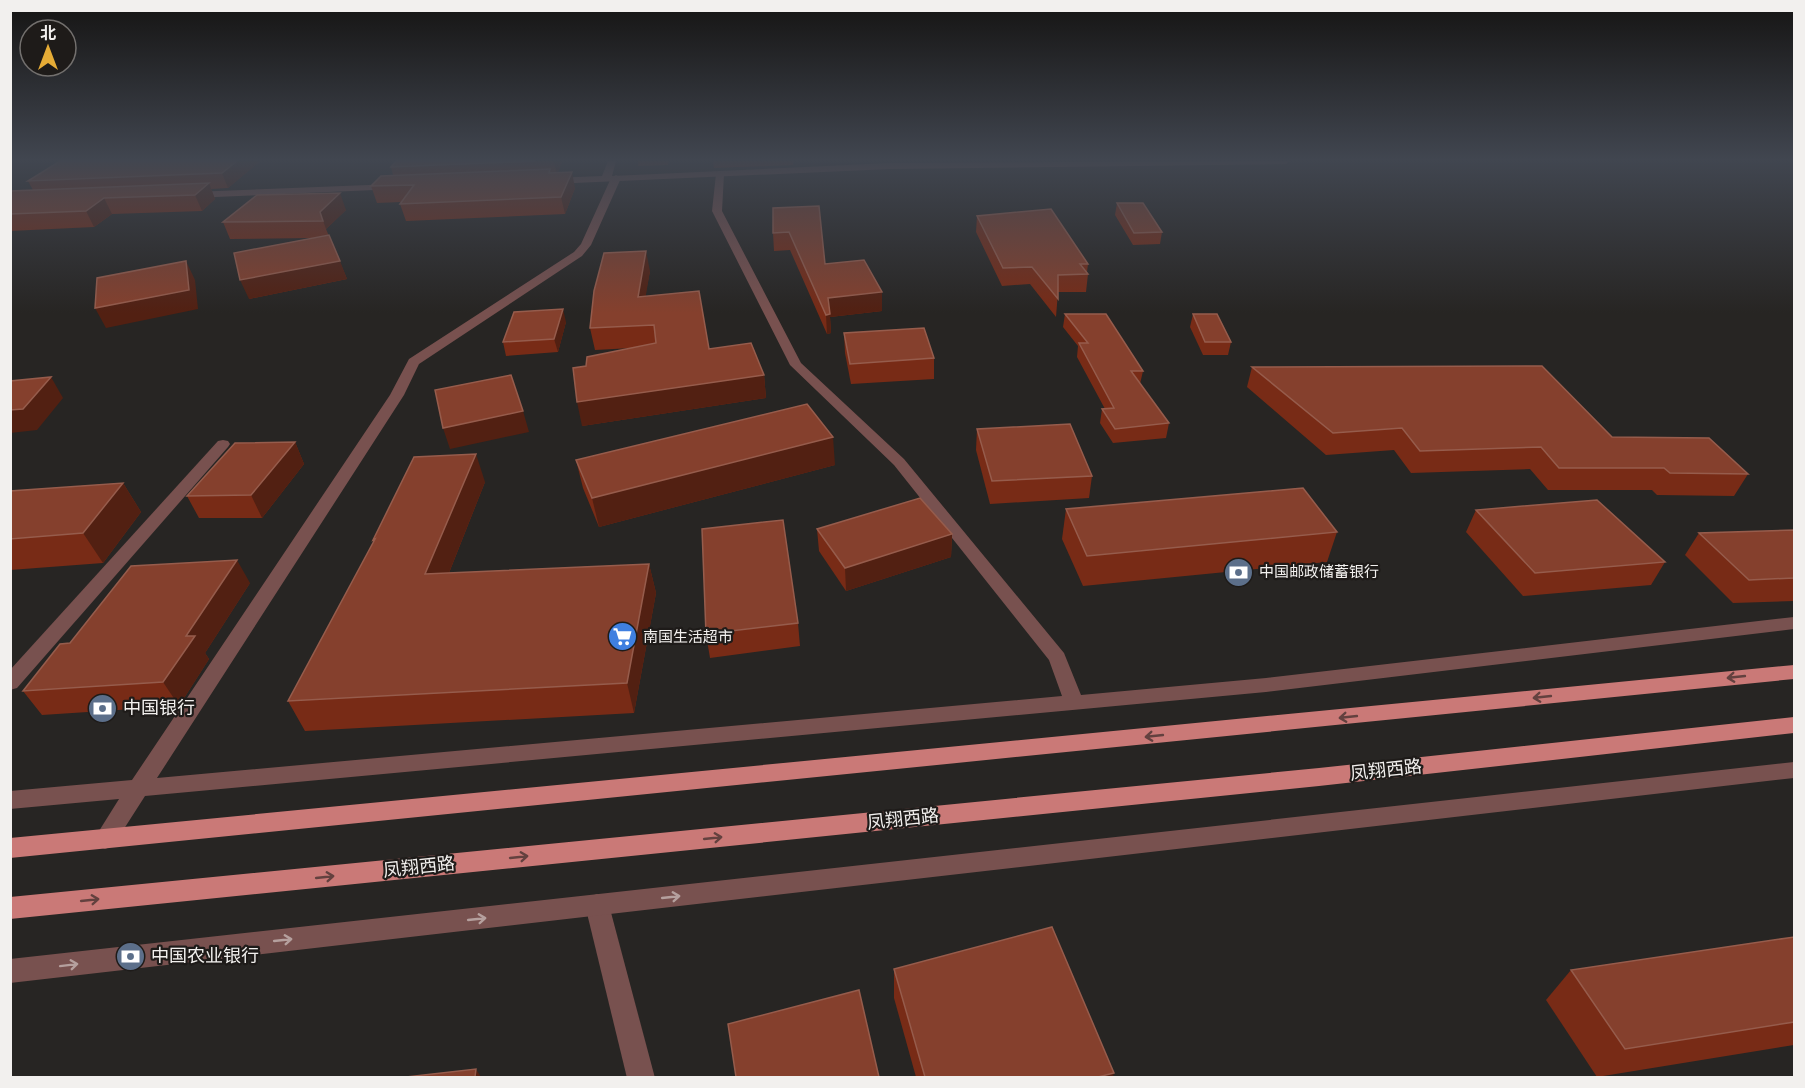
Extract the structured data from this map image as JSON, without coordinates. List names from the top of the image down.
{
  "streets": {
    "main road": ["凤翔西路"]
  },
  "places": {
    "bank": ["中国邮政储蓄银行", "中国银行", "中国农业银行"],
    "supermarket": ["南国生活超市"]
  },
  "north": "top"
}
